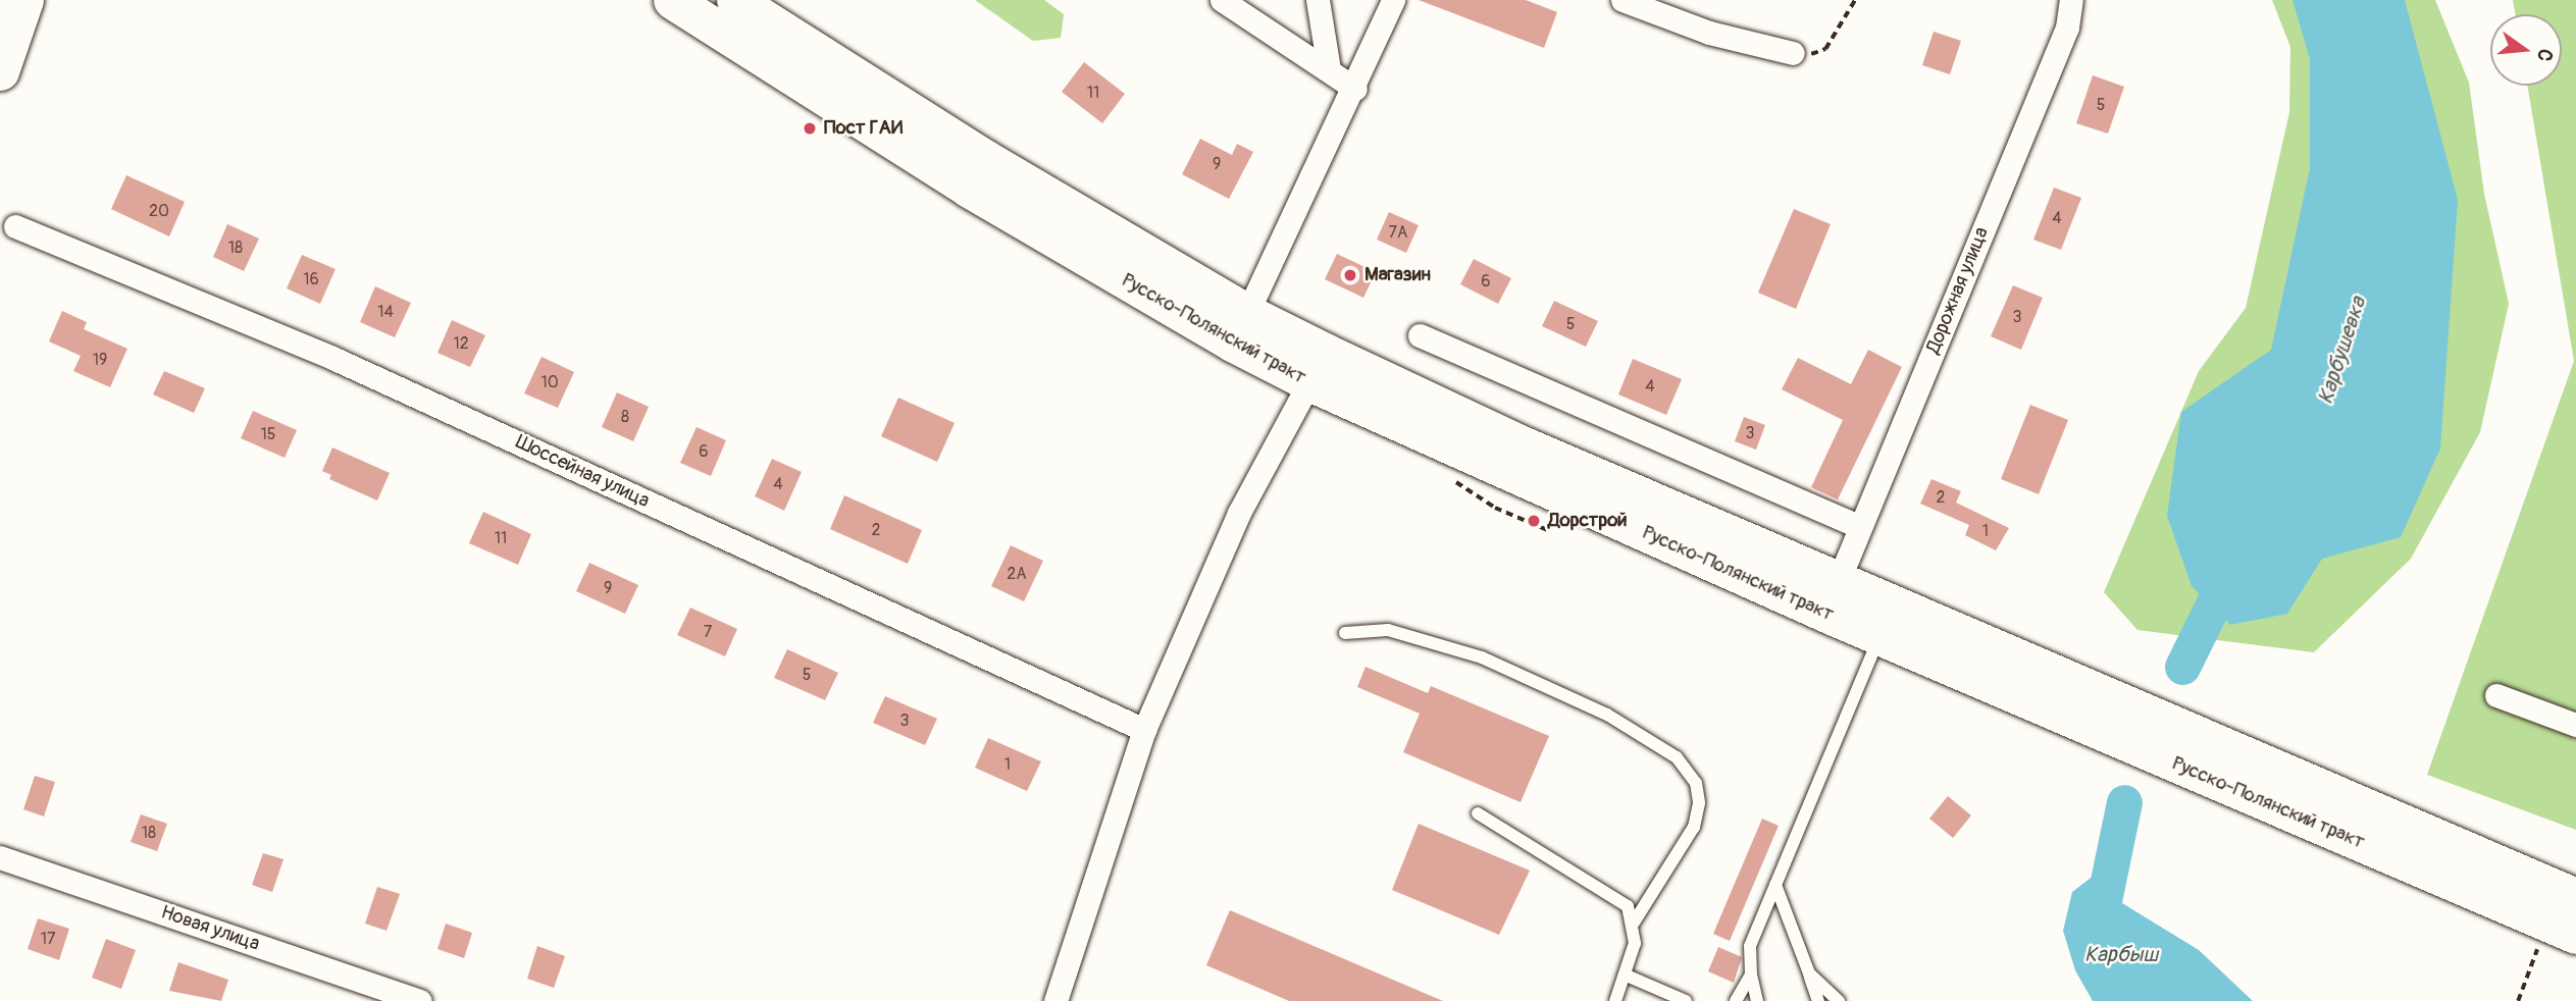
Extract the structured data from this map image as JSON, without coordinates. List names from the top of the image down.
{
  "streets": {
    "main road": ["Русско-Полянский тракт"],
    "street": ["Дорожная улица", "Шоссейная улица", "Новая улица"]
  },
  "crossings": [
    ["Дорожная улица", "Русско-Полянский тракт"]
  ],
  "water": ["Карбушевка", "Карбыш"],
  "places": ["Пост ГАИ", "Магазин", "Дорстрой"],
  "house_numbers": [
    "11",
    "5",
    "9",
    "20",
    "4",
    "7А",
    "18",
    "16",
    "6",
    "14",
    "3",
    "5",
    "12",
    "19",
    "10",
    "4",
    "8",
    "3",
    "15",
    "6",
    "4",
    "2",
    "2",
    "1",
    "11",
    "2А",
    "9",
    "7",
    "5",
    "3",
    "1",
    "18",
    "17"
  ],
  "north": "right"
}
